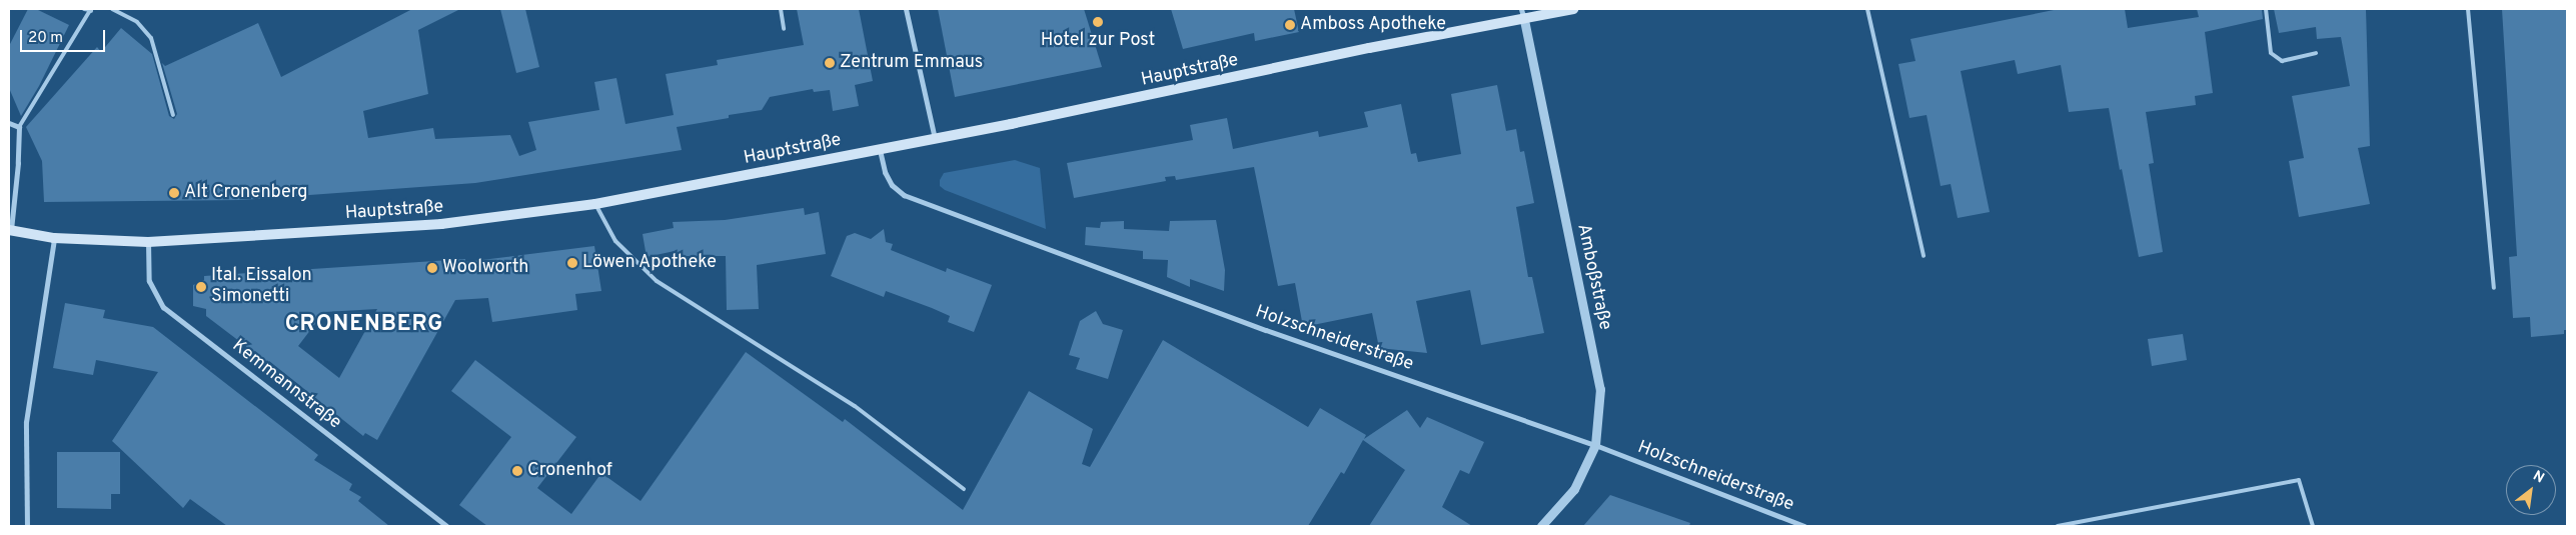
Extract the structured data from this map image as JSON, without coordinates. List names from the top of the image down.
{
  "streets": {
    "main road": ["Hauptstraße"],
    "street": ["Amboßstraße", "Holzschneiderstraße", "Kemmannstraße"]
  },
  "crossings": [
    ["Hauptstraße", "Amboßstraße"],
    ["Hauptstraße", "Holzschneiderstraße"],
    ["Hauptstraße", "Kemmannstraße"],
    ["Amboßstraße", "Holzschneiderstraße"]
  ],
  "districts": ["CRONENBERG"],
  "places": [
    "Hotel zur Post",
    "Amboss Apotheke",
    "Zentrum Emmaus",
    "Alt Cronenberg",
    "Löwen Apotheke",
    "Woolworth",
    "Ital. Eissalon Simonetti",
    "Cronenhof"
  ],
  "scale_bar": "20 m",
  "north": "top right"
}
